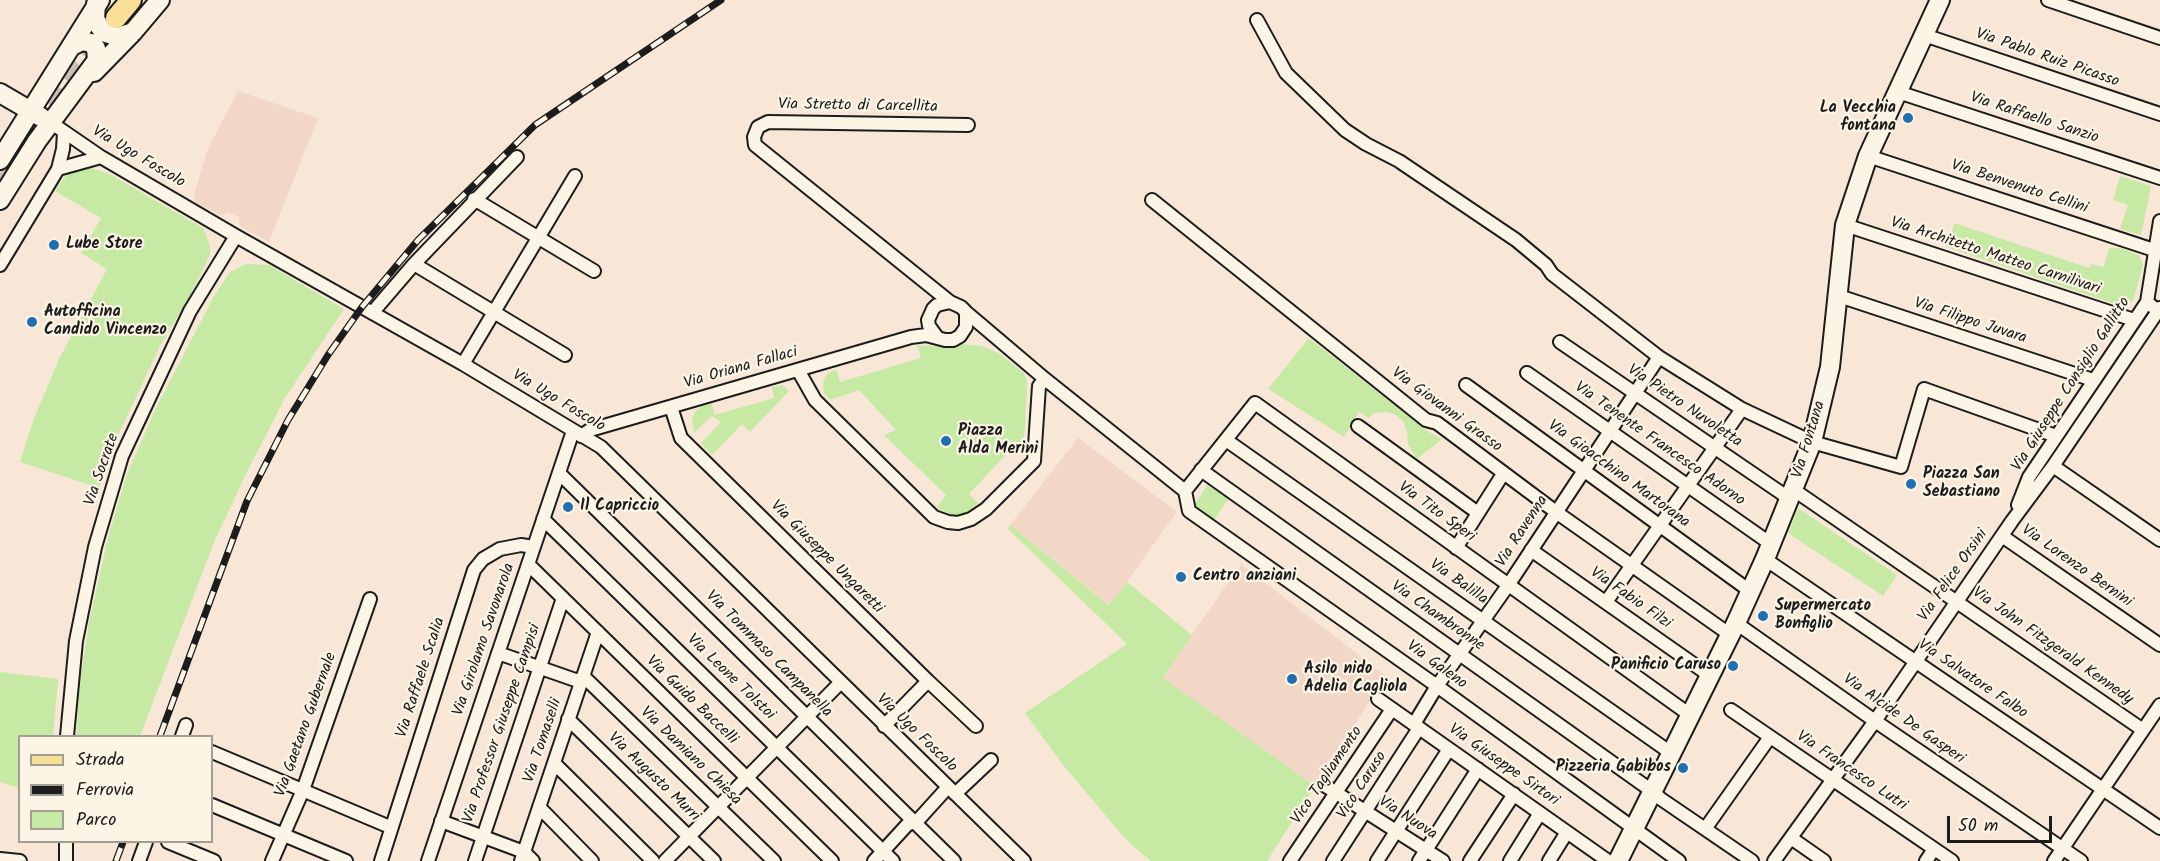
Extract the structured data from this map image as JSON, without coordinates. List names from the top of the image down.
{
  "streets": {
    "street": [
      "Via Pablo Ruiz Picasso",
      "Via Stretto di Carcellita",
      "Via Raffaello Sanzio",
      "Via Ugo Foscolo",
      "Via Benvenuto Cellini",
      "Via Architetto Matteo Carnilivari",
      "Via Filippo Juvara",
      "Via Oriana Fallaci",
      "Via Giuseppe Consiglio Gallitto",
      "Via Pietro Nuvoletta",
      "Via Giovanni Grasso",
      "Via Fontana",
      "Via Tenente Francesco Adorno",
      "Via Socrate",
      "Via Gioacchino Martorana",
      "Via Tito Speri",
      "Via Ravenna",
      "Via Giuseppe Ungaretti",
      "Via Lorenzo Bernini",
      "Via Felice Orsini",
      "Via Balilla",
      "Via Fabio Filzi",
      "Via Chambronne",
      "Via Girolamo Savonarola",
      "Via John Fitzgerald Kennedy",
      "Via Tommaso Campanella",
      "Via Galeno",
      "Via Raffaele Scalia",
      "Via Leone Tolstoi",
      "Via Salvatore Falbo",
      "Via Guido Baccelli",
      "Via Alcide De Gasperi",
      "Via Professor Giuseppe Campisi",
      "Via Gaetano Gubernale",
      "Via Tomaselli",
      "Via Damiano Chiesa",
      "Via Giuseppe Sirtori",
      "Via Francesco Lutri",
      "Vico Tagliamento",
      "Via Augusto Murri",
      "Vico Caruso",
      "Via Nuova"
    ]
  },
  "crossings": [
    ["Via Pablo Ruiz Picasso", "Via Fontana"],
    ["Via Raffaello Sanzio", "Via Fontana"],
    ["Via Ugo Foscolo", "Via Oriana Fallaci"],
    ["Via Ugo Foscolo", "Via Socrate"],
    ["Via Ugo Foscolo", "Via Girolamo Savonarola"],
    ["Via Benvenuto Cellini", "Via Fontana"],
    ["Via Architetto Matteo Carnilivari", "Via Giuseppe Consiglio Gallitto"],
    ["Via Architetto Matteo Carnilivari", "Via Fontana"],
    ["Via Filippo Juvara", "Via Giuseppe Consiglio Gallitto"],
    ["Via Filippo Juvara", "Via Fontana"],
    ["Via Oriana Fallaci", "Via Giuseppe Ungaretti"],
    ["Via Oriana Fallaci", "Via Girolamo Savonarola"],
    ["Via Giuseppe Consiglio Gallitto", "Via Felice Orsini"],
    ["Via Pietro Nuvoletta", "Via Fontana"],
    ["Via Pietro Nuvoletta", "Via Ravenna"],
    ["Via Pietro Nuvoletta", "Via John Fitzgerald Kennedy"],
    ["Via Giovanni Grasso", "Via Fontana"],
    ["Via Giovanni Grasso", "Via Ravenna"],
    ["Via Giovanni Grasso", "Via Alcide De Gasperi"],
    ["Via Fontana", "Via Tenente Francesco Adorno"],
    ["Via Fontana", "Via Gioacchino Martorana"],
    ["Via Fontana", "Via Tito Speri"],
    ["Via Fontana", "Via Balilla"],
    ["Via Fontana", "Via Fabio Filzi"],
    ["Via Fontana", "Via Chambronne"],
    ["Via Fontana", "Via John Fitzgerald Kennedy"],
    ["Via Fontana", "Via Galeno"],
    ["Via Fontana", "Via Salvatore Falbo"],
    ["Via Fontana", "Via Alcide De Gasperi"],
    ["Via Tenente Francesco Adorno", "Via Ravenna"],
    ["Via Tenente Francesco Adorno", "Via Salvatore Falbo"],
    ["Via Gioacchino Martorana", "Via Ravenna"],
    ["Via Tito Speri", "Via Ravenna"],
    ["Via Tito Speri", "Via Balilla"],
    ["Via Tito Speri", "Via Chambronne"],
    ["Via Tito Speri", "Via Galeno"],
    ["Via Ravenna", "Via Balilla"],
    ["Via Ravenna", "Via Fabio Filzi"],
    ["Via Ravenna", "Via Chambronne"],
    ["Via Ravenna", "Via Galeno"],
    ["Via Ravenna", "Via Giuseppe Sirtori"],
    ["Via Ravenna", "Vico Caruso"],
    ["Via Lorenzo Bernini", "Via Felice Orsini"],
    ["Via Felice Orsini", "Via John Fitzgerald Kennedy"],
    ["Via Felice Orsini", "Via Salvatore Falbo"],
    ["Via Felice Orsini", "Via Alcide De Gasperi"],
    ["Via Felice Orsini", "Via Francesco Lutri"],
    ["Via Girolamo Savonarola", "Via Tommaso Campanella"],
    ["Via Girolamo Savonarola", "Via Raffaele Scalia"],
    ["Via Girolamo Savonarola", "Via Leone Tolstoi"],
    ["Via Girolamo Savonarola", "Via Guido Baccelli"],
    ["Via Guido Baccelli", "Via Professor Giuseppe Campisi"],
    ["Via Guido Baccelli", "Via Tomaselli"],
    ["Via Tomaselli", "Via Damiano Chiesa"],
    ["Via Tomaselli", "Via Augusto Murri"],
    ["Via Giuseppe Sirtori", "Vico Tagliamento"],
    ["Via Giuseppe Sirtori", "Vico Caruso"],
    ["Vico Tagliamento", "Via Nuova"],
    ["Vico Caruso", "Via Nuova"]
  ],
  "places": [
    "La Vecchia fontana",
    "Lube Store",
    "Autofficina Candido Vincenzo",
    "Piazza Alda Merini",
    "Piazza San Sebastiano",
    "Il Capriccio",
    "Centro anziani",
    "Supermercato Bonfiglio",
    "Panificio Caruso",
    "Asilo nido Adelia Cagliola",
    "Pizzeria Gabibos"
  ],
  "legend": ["Strada", "Ferrovia", "Parco"],
  "scale_bar": "50 m"
}
